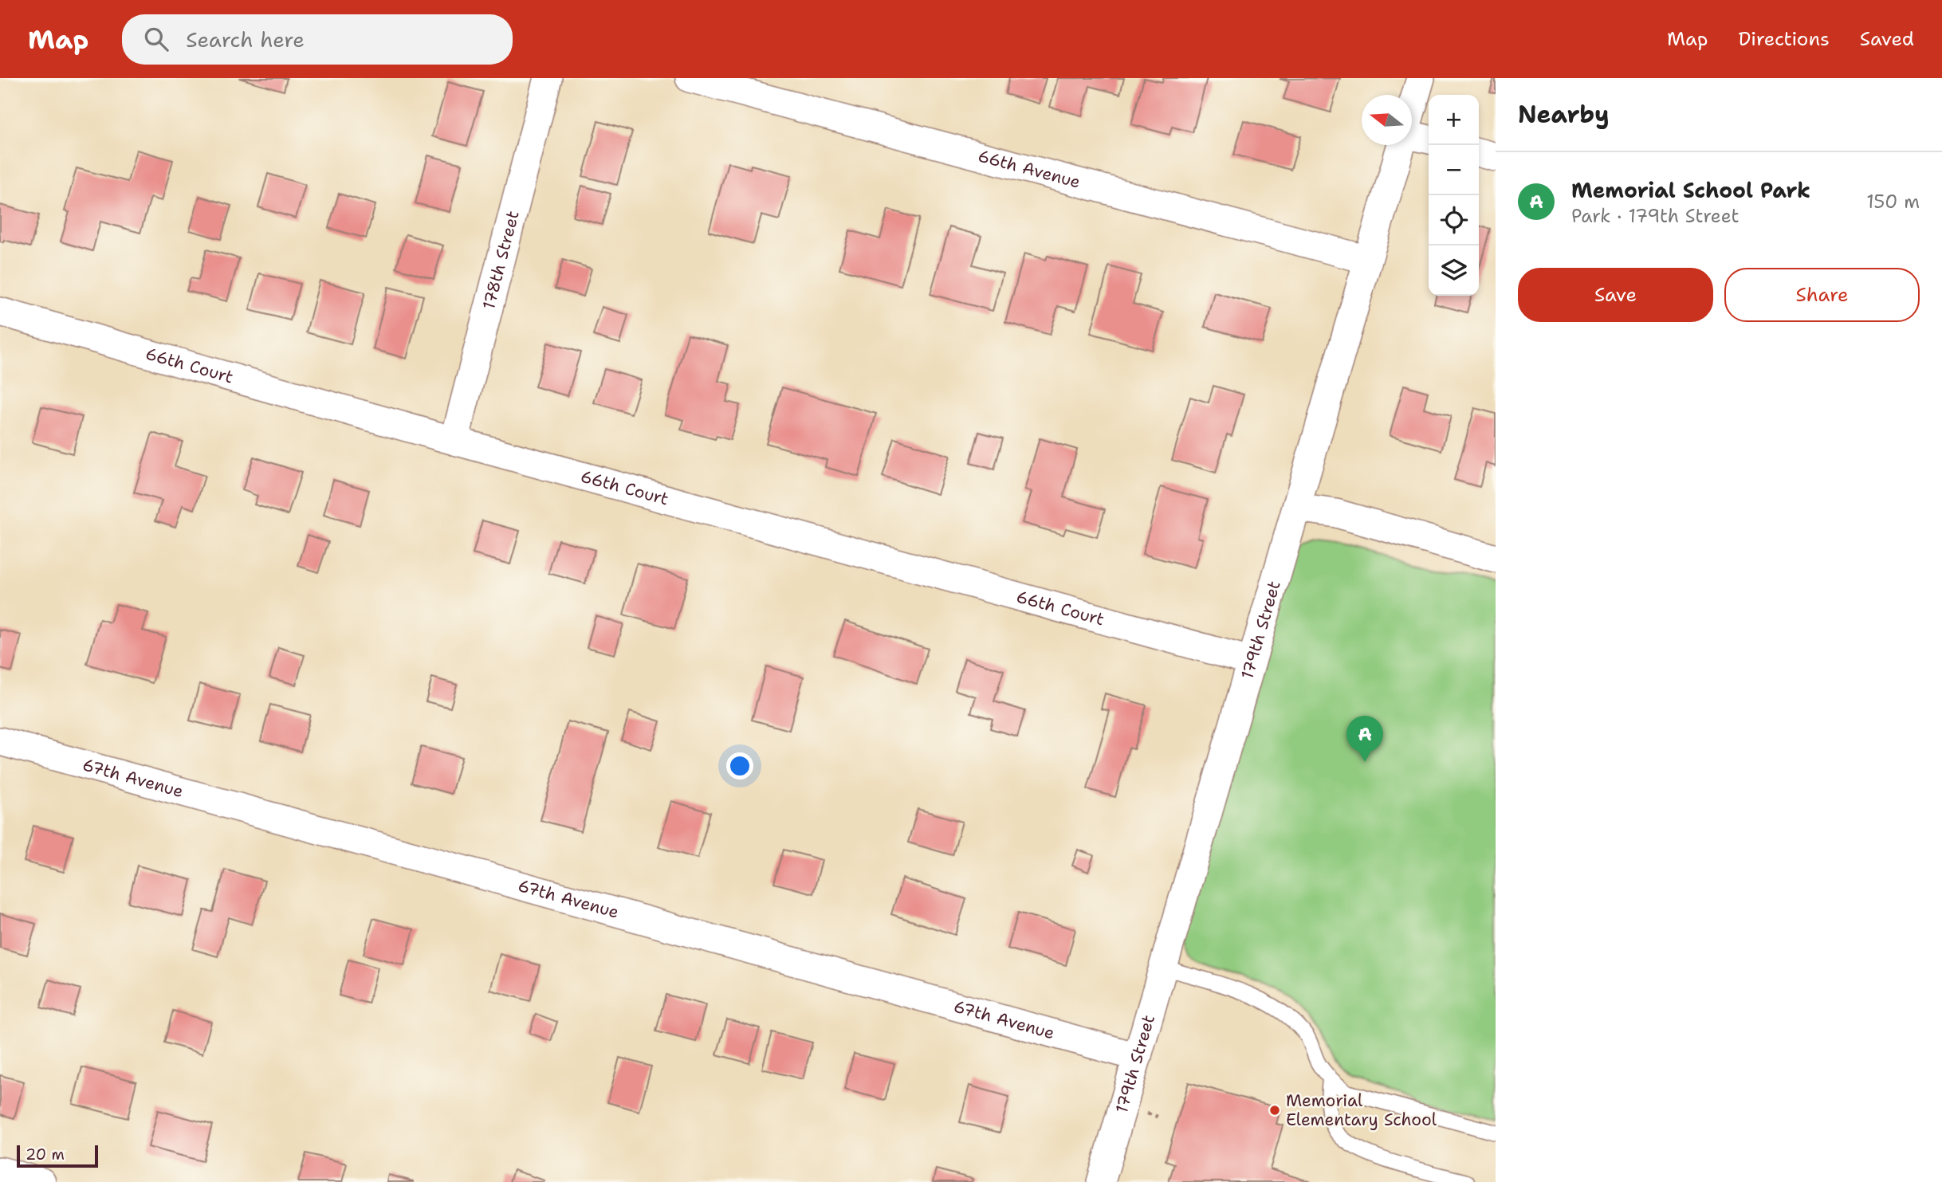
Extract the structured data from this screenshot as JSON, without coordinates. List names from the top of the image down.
{
  "streets": {
    "street": [
      "66th Avenue",
      "178th Street",
      "66th Court",
      "179th Street",
      "67th Avenue"
    ]
  },
  "crossings": [
    ["66th Avenue", "179th Street"],
    ["178th Street", "66th Court"],
    ["66th Court", "179th Street"],
    ["179th Street", "67th Avenue"]
  ],
  "places": ["Memorial Elementary School"],
  "scale_bar": "20 m",
  "north": "left",
  "page": {
    "header": "Map",
    "search": "Search here",
    "nav": ["Map", "Directions", "Saved"],
    "heading": "Nearby",
    "map_buttons": ["+", "−"],
    "list": [
      {
        "mark": "A",
        "name": "Memorial School Park",
        "note": "Park · 179th Street",
        "value": "150 m"
      }
    ],
    "buttons": ["Save", "Share"],
    "pins": "A",
    "scale": "20 m"
  }
}
